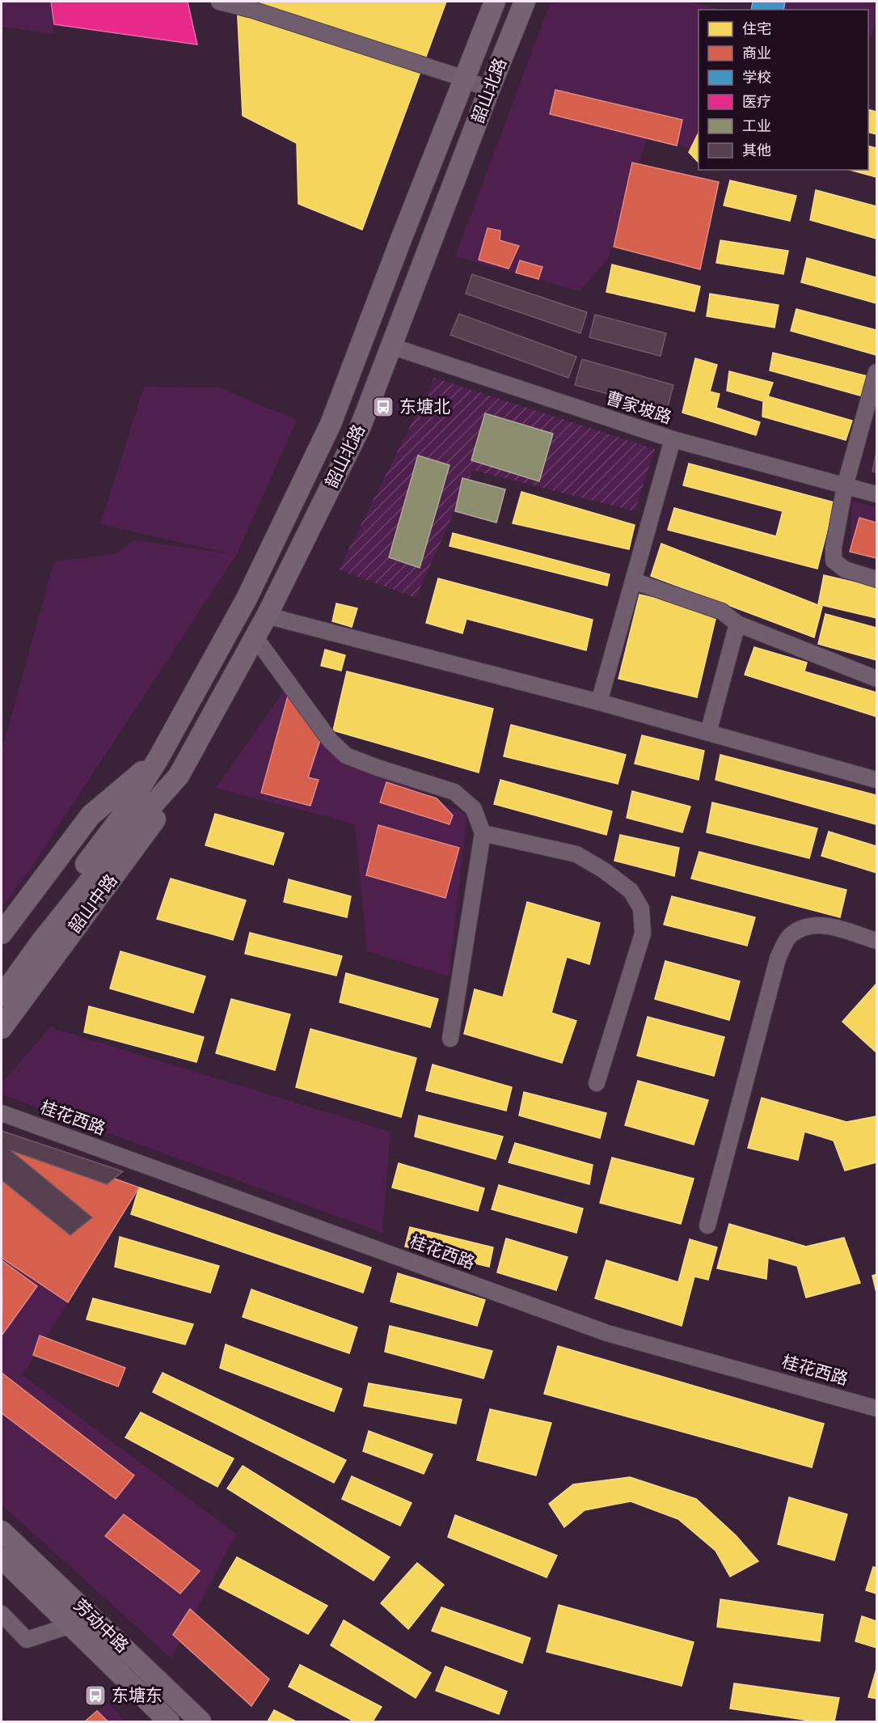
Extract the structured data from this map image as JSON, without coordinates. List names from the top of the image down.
{
  "streets": {
    "main road": ["韶山北路", "韶山中路", "劳动中路"],
    "street": ["曹家坡路", "桂花西路"]
  },
  "crossings": [
    ["韶山北路", "曹家坡路"],
    ["韶山北路", "韶山中路"]
  ],
  "places": {
    "bus stop": ["东塘北", "东塘东"]
  },
  "legend": [
    "住宅",
    "商业",
    "学校",
    "医疗",
    "工业",
    "其他"
  ]
}
